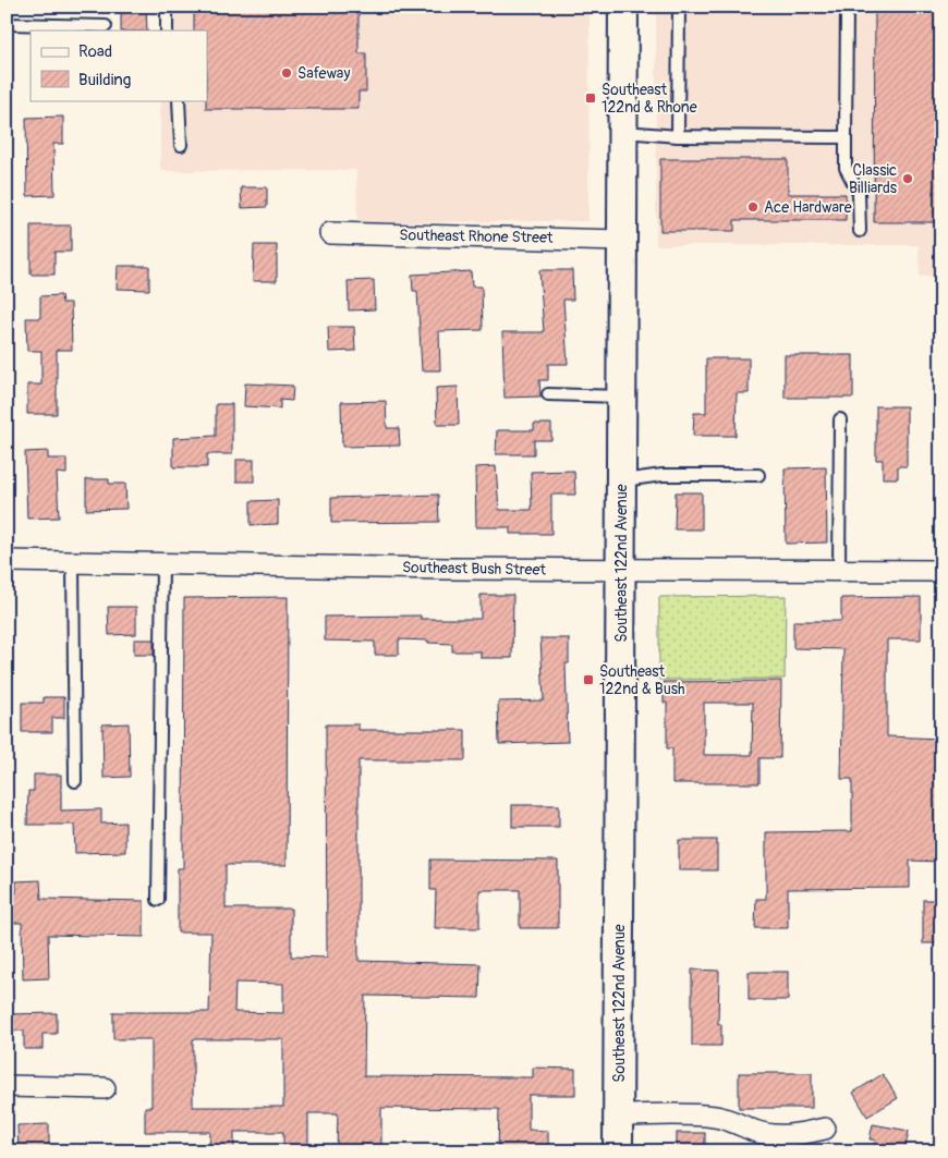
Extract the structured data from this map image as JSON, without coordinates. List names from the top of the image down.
{
  "streets": {
    "main road": ["Southeast 122nd Avenue"],
    "street": ["Southeast Rhone Street", "Southeast Bush Street"]
  },
  "crossings": [
    ["Southeast Rhone Street", "Southeast 122nd Avenue"],
    ["Southeast 122nd Avenue", "Southeast Bush Street"]
  ],
  "places": {
    "other": ["Safeway", "Classic Billiards", "Ace Hardware"],
    "transit": ["Southeast 122nd & Rhone", "Southeast 122nd & Bush"]
  },
  "legend": ["Road", "Building"]
}
